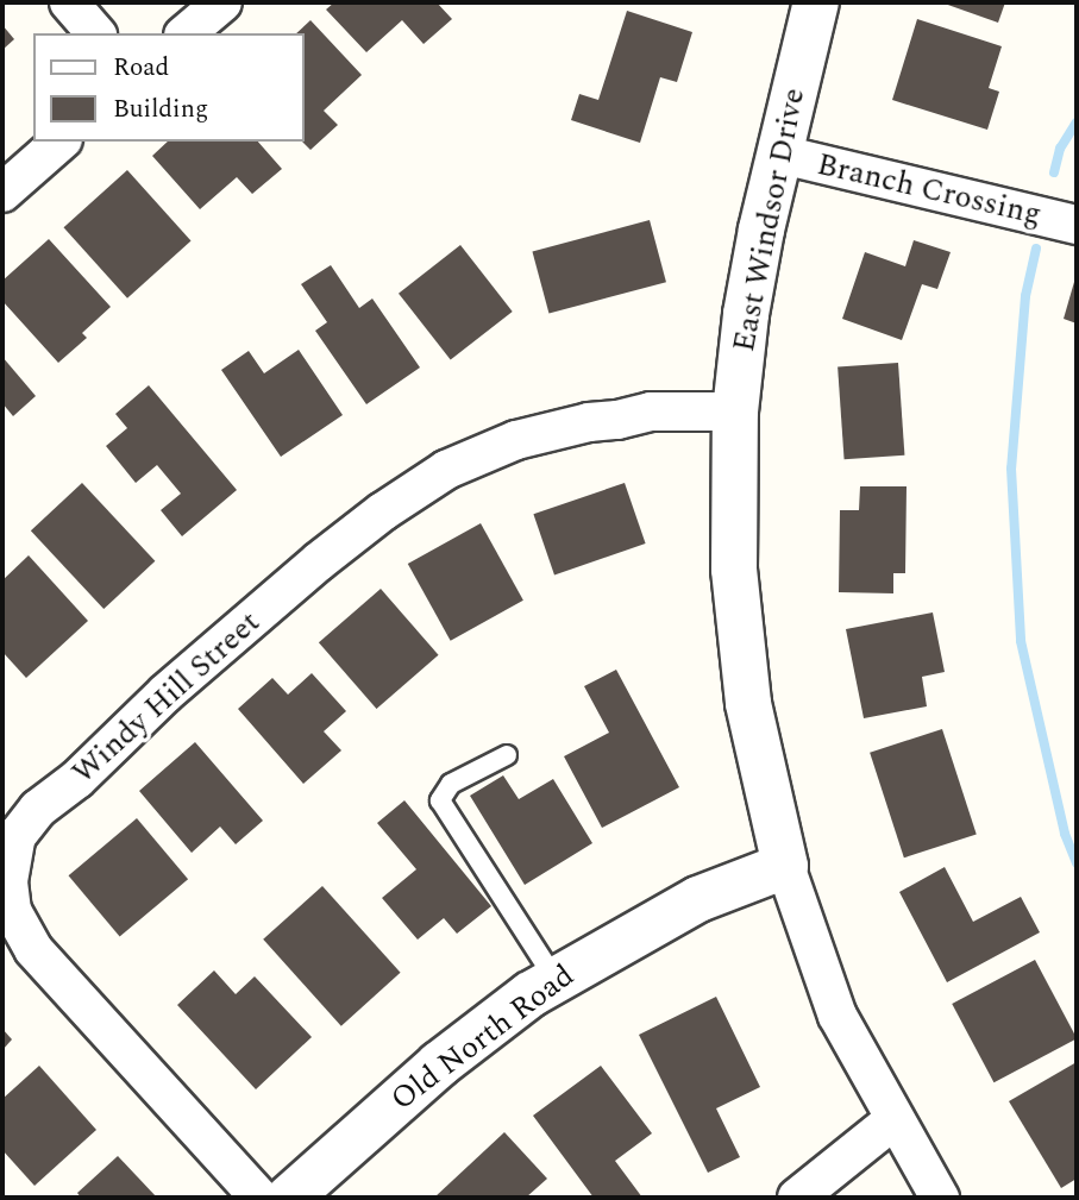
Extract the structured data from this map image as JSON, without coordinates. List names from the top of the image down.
{
  "streets": {
    "street": [
      "Branch Crossing",
      "East Windsor Drive",
      "Windy Hill Street",
      "Old North Road"
    ]
  },
  "crossings": [
    ["Branch Crossing", "East Windsor Drive"],
    ["East Windsor Drive", "Windy Hill Street"],
    ["East Windsor Drive", "Old North Road"]
  ],
  "legend": ["Road", "Building"]
}
